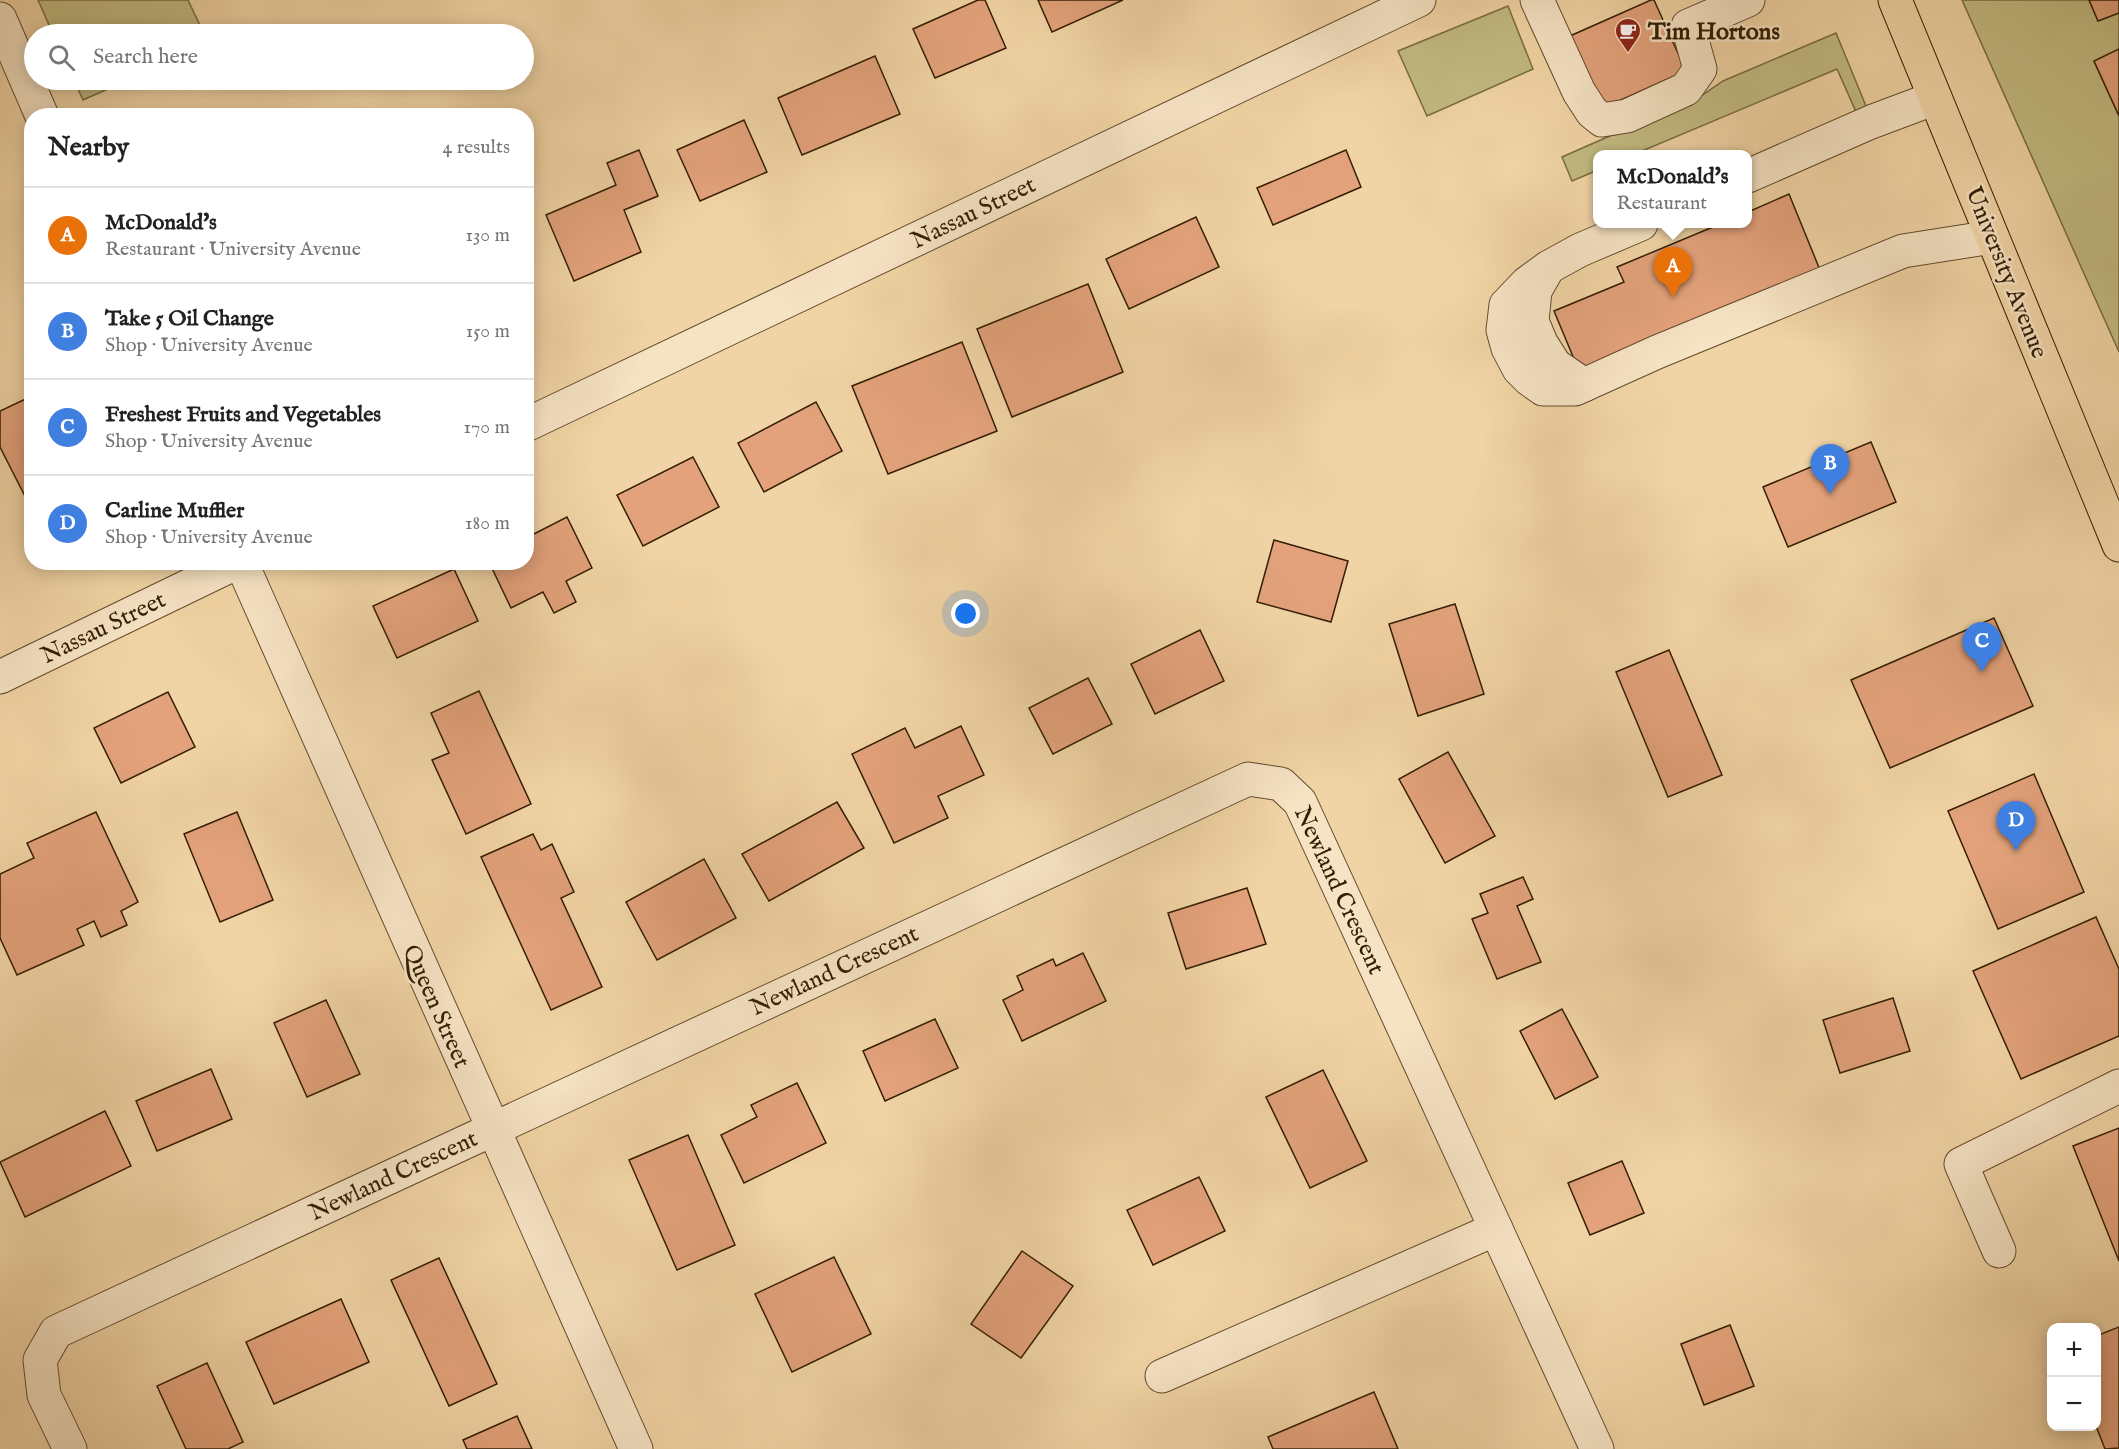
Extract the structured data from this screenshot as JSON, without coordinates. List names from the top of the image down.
{
  "streets": {
    "main road": ["University Avenue"],
    "street": ["Nassau Street", "Newland Crescent", "Queen Street"]
  },
  "crossings": [
    ["Newland Crescent", "Queen Street"]
  ],
  "places": {
    "cafe": ["Tim Hortons"]
  },
  "page": {
    "search": "Search here",
    "heading": ["Nearby", "4 results"],
    "popup": ["McDonald's", "Restaurant"],
    "list": [
      {
        "mark": "A",
        "name": "McDonald's",
        "note": "Restaurant · University Avenue",
        "value": "130 m"
      },
      {
        "mark": "B",
        "name": "Take 5 Oil Change",
        "note": "Shop · University Avenue",
        "value": "150 m"
      },
      {
        "mark": "C",
        "name": "Freshest Fruits and Vegetables",
        "note": "Shop · University Avenue",
        "value": "170 m"
      },
      {
        "mark": "D",
        "name": "Carline Muffler",
        "note": "Shop · University Avenue",
        "value": "180 m"
      }
    ],
    "pins": [
      "A",
      "B",
      "C",
      "D"
    ],
    "map_buttons": ["+", "−"]
  }
}
